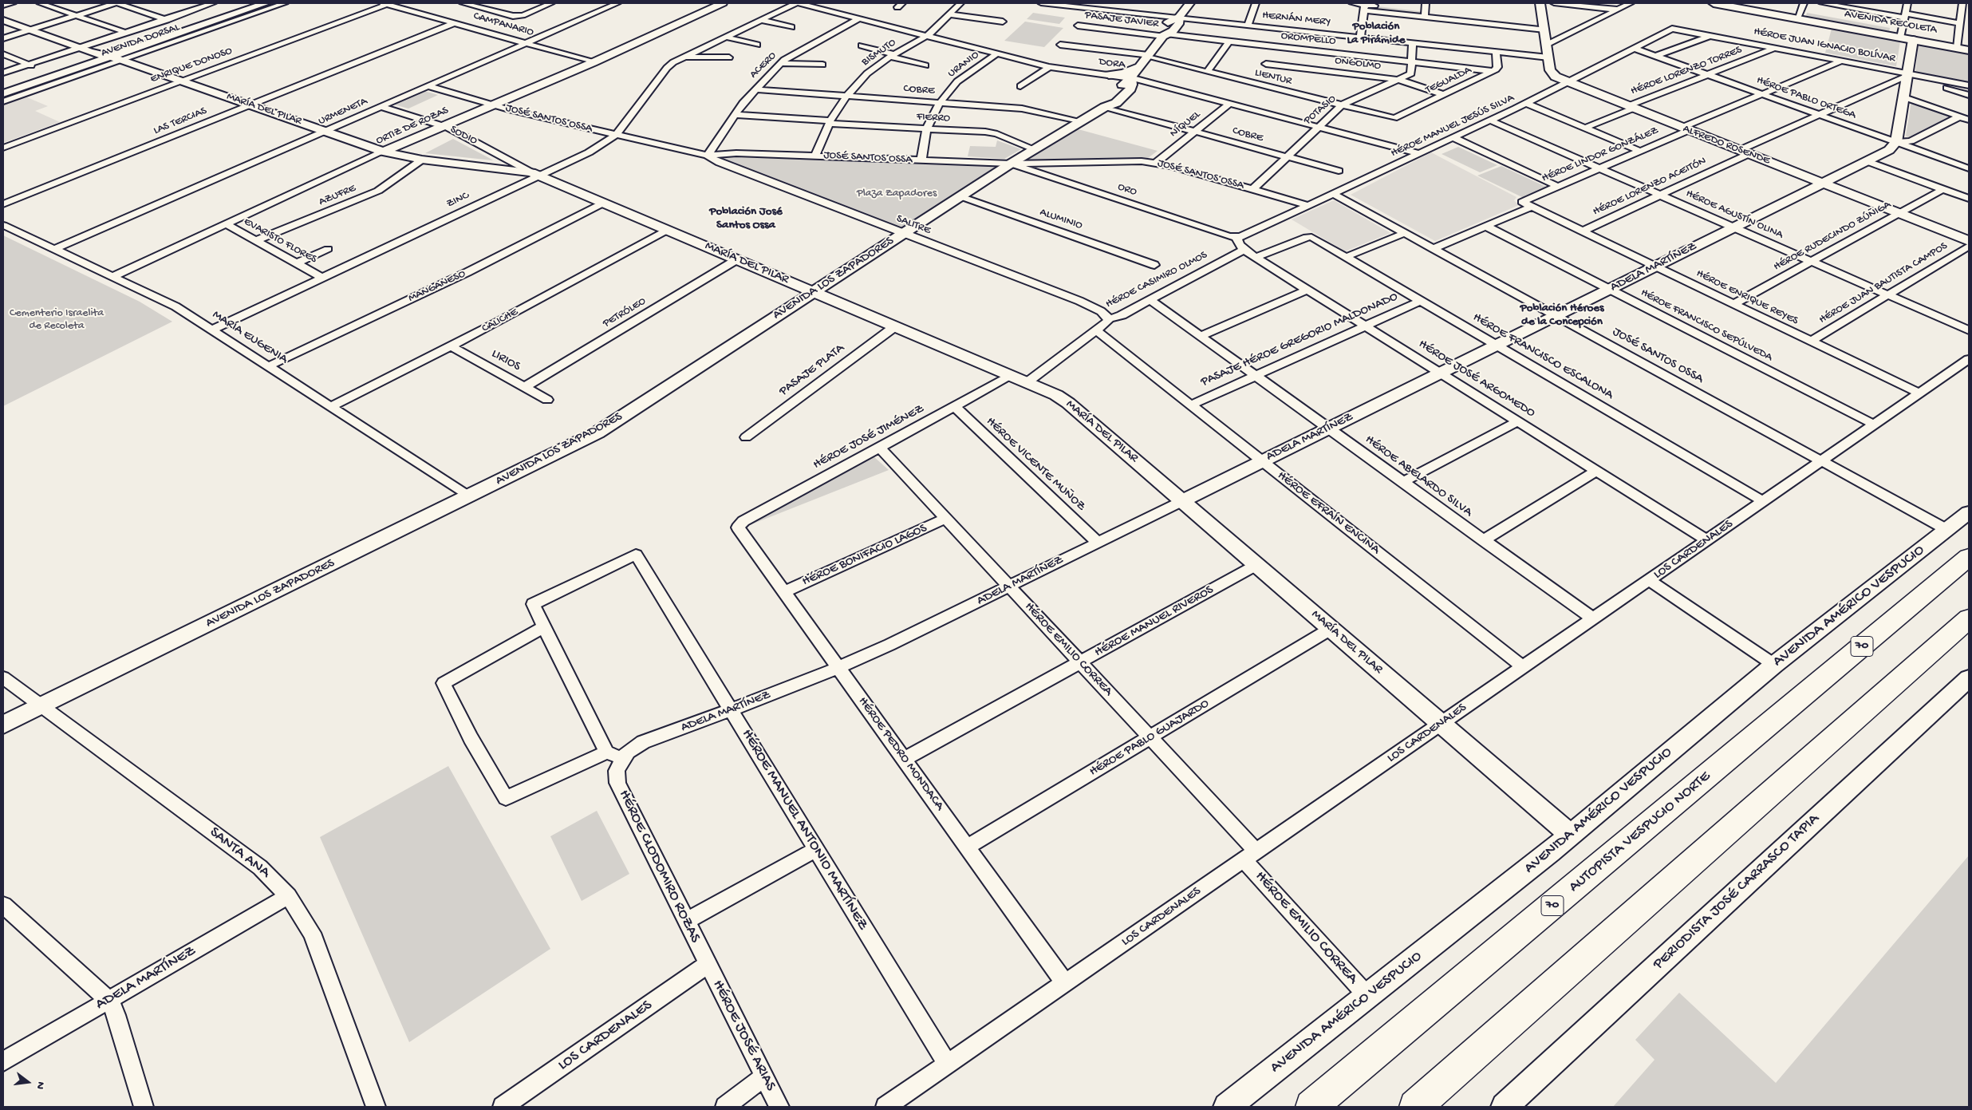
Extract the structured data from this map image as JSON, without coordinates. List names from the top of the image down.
{
  "streets": {
    "highway": ["70", "AUTOPISTA VESPUCIO NORTE"],
    "main road": ["AVENIDA RECOLETA"],
    "street": [
      "HERNÁN MERY",
      "PASAJE JAVIER",
      "CAMPANARIO",
      "OROMPELLO",
      "AVENIDA DORSAL",
      "HÉROE JUAN IGNACIO BOLÍVAR",
      "BISMUTO",
      "DORA",
      "ONGOLMO",
      "URANIO",
      "ENRIQUE DONOSO",
      "ACERO",
      "HÉROE LORENZO TORRES",
      "LIENTUR",
      "TEGUALDA",
      "COBRE",
      "HÉROE PABLO ORTEGA",
      "MARÍA DEL PILAR",
      "POTASIO",
      "URMENETA",
      "FIERRO",
      "JOSÉ SANTOS OSSA",
      "LAS TERCIAS",
      "NÍQUEL",
      "ORTIZ DE ROZAS",
      "HÉROE MANUEL JESÚS SILVA",
      "SODIO",
      "ALFREDO ROSENDE",
      "HÉROE LINDOR GONZÁLEZ",
      "HÉROE LORENZO ACEITÓN",
      "ORO",
      "AZUFRE",
      "ZINC",
      "HÉROE AGUSTÍN OLINA",
      "ALUMINIO",
      "SALITRE",
      "HÉROE RUDECINDO ZÚÑIGA",
      "EVARISTO FLORES",
      "ADELA MARTÍNEZ",
      "AVENIDA LOS ZAPADORES",
      "HÉROE CASIMIRO OLMOS",
      "HÉROE JUAN BAUTISTA CAMPOS",
      "MANGANESO",
      "HÉROE ENRIQUE REYES",
      "PETRÓLEO",
      "CALICHE",
      "HÉROE FRANCISCO SEPÚLVEDA",
      "MARÍA EUGENIA",
      "PASAJE HÉROE GREGORIO MALDONADO",
      "HÉROE FRANCISCO ESCALONA",
      "LIRIOS",
      "PASAJE PLATA",
      "HÉROE JOSÉ ARGOMEDO",
      "HÉROE JOSÉ JIMÉNEZ",
      "HÉROE VICENTE MUÑOZ",
      "HÉROE ABELARDO SILVA",
      "HÉROE EFRAÍN ENCINA",
      "LOS CARDENALES",
      "HÉROE BONIFACIO LAGOS",
      "AVENIDA AMÉRICO VESPUCIO",
      "HÉROE MANUEL RIVEROS",
      "HÉROE EMILIO CORREA",
      "HÉROE PABLO GUAJARDO",
      "HÉROE PEDRO MONDACA",
      "HÉROE MANUEL ANTONIO MARTÍNEZ",
      "SANTA ANA",
      "HÉROE CLODOMIRO ROZAS",
      "PERIODISTA JOSÉ CARRASCO TAPIA",
      "HÉROE JOSÉ ARIAS"
    ]
  },
  "crossings": [
    ["HERNÁN MERY", "POTASIO"],
    ["HERNÁN MERY", "ALFREDO ROSENDE"],
    ["HERNÁN MERY", "AVENIDA LOS ZAPADORES"],
    ["PASAJE JAVIER", "OROMPELLO"],
    ["PASAJE JAVIER", "AVENIDA LOS ZAPADORES"],
    ["CAMPANARIO", "ENRIQUE DONOSO"],
    ["CAMPANARIO", "URMENETA"],
    ["CAMPANARIO", "LAS TERCIAS"],
    ["CAMPANARIO", "ORTIZ DE ROZAS"],
    ["OROMPELLO", "ONGOLMO"],
    ["OROMPELLO", "LIENTUR"],
    ["OROMPELLO", "TEGUALDA"],
    ["OROMPELLO", "POTASIO"],
    ["OROMPELLO", "AVENIDA LOS ZAPADORES"],
    ["AVENIDA DORSAL", "MARÍA DEL PILAR"],
    ["HÉROE JUAN IGNACIO BOLÍVAR", "HÉROE LORENZO TORRES"],
    ["HÉROE JUAN IGNACIO BOLÍVAR", "HÉROE MANUEL JESÚS SILVA"],
    ["HÉROE JUAN IGNACIO BOLÍVAR", "HÉROE LINDOR GONZÁLEZ"],
    ["HÉROE JUAN IGNACIO BOLÍVAR", "HÉROE LORENZO ACEITÓN"],
    ["BISMUTO", "DORA"],
    ["BISMUTO", "COBRE"],
    ["BISMUTO", "FIERRO"],
    ["BISMUTO", "JOSÉ SANTOS OSSA"],
    ["DORA", "URANIO"],
    ["DORA", "ACERO"],
    ["DORA", "POTASIO"],
    ["DORA", "NÍQUEL"],
    ["DORA", "HÉROE MANUEL JESÚS SILVA"],
    ["DORA", "ZINC"],
    ["DORA", "AVENIDA LOS ZAPADORES"],
    ["ONGOLMO", "LIENTUR"],
    ["ONGOLMO", "TEGUALDA"],
    ["ONGOLMO", "POTASIO"],
    ["URANIO", "COBRE"],
    ["URANIO", "FIERRO"],
    ["URANIO", "JOSÉ SANTOS OSSA"],
    ["ENRIQUE DONOSO", "MARÍA DEL PILAR"],
    ["ACERO", "COBRE"],
    ["ACERO", "FIERRO"],
    ["ACERO", "JOSÉ SANTOS OSSA"],
    ["ACERO", "SALITRE"],
    ["HÉROE LORENZO TORRES", "HÉROE PABLO ORTEGA"],
    ["HÉROE LORENZO TORRES", "ALFREDO ROSENDE"],
    ["LIENTUR", "TEGUALDA"],
    ["LIENTUR", "POTASIO"],
    ["LIENTUR", "AVENIDA LOS ZAPADORES"],
    ["COBRE", "POTASIO"],
    ["COBRE", "NÍQUEL"],
    ["COBRE", "AVENIDA LOS ZAPADORES"],
    ["HÉROE PABLO ORTEGA", "HÉROE MANUEL JESÚS SILVA"],
    ["HÉROE PABLO ORTEGA", "HÉROE LINDOR GONZÁLEZ"],
    ["HÉROE PABLO ORTEGA", "HÉROE LORENZO ACEITÓN"],
    ["HÉROE PABLO ORTEGA", "ADELA MARTÍNEZ"],
    ["MARÍA DEL PILAR", "URMENETA"],
    ["MARÍA DEL PILAR", "LAS TERCIAS"],
    ["MARÍA DEL PILAR", "ORTIZ DE ROZAS"],
    ["MARÍA DEL PILAR", "SODIO"],
    ["MARÍA DEL PILAR", "AZUFRE"],
    ["MARÍA DEL PILAR", "ZINC"],
    ["MARÍA DEL PILAR", "ADELA MARTÍNEZ"],
    ["MARÍA DEL PILAR", "AVENIDA LOS ZAPADORES"],
    ["MARÍA DEL PILAR", "HÉROE CASIMIRO OLMOS"],
    ["MARÍA DEL PILAR", "MANGANESO"],
    ["MARÍA DEL PILAR", "PETRÓLEO"],
    ["MARÍA DEL PILAR", "CALICHE"],
    ["MARÍA DEL PILAR", "PASAJE PLATA"],
    ["MARÍA DEL PILAR", "HÉROE JOSÉ JIMÉNEZ"],
    ["MARÍA DEL PILAR", "LOS CARDENALES"],
    ["MARÍA DEL PILAR", "AVENIDA AMÉRICO VESPUCIO"],
    ["MARÍA DEL PILAR", "HÉROE MANUEL RIVEROS"],
    ["MARÍA DEL PILAR", "HÉROE PABLO GUAJARDO"],
    ["POTASIO", "JOSÉ SANTOS OSSA"],
    ["URMENETA", "JOSÉ SANTOS OSSA"],
    ["URMENETA", "SODIO"],
    ["URMENETA", "MARÍA EUGENIA"],
    ["FIERRO", "AVENIDA LOS ZAPADORES"],
    ["JOSÉ SANTOS OSSA", "NÍQUEL"],
    ["JOSÉ SANTOS OSSA", "ORTIZ DE ROZAS"],
    ["JOSÉ SANTOS OSSA", "HÉROE MANUEL JESÚS SILVA"],
    ["JOSÉ SANTOS OSSA", "HÉROE LINDOR GONZÁLEZ"],
    ["JOSÉ SANTOS OSSA", "ORO"],
    ["JOSÉ SANTOS OSSA", "ZINC"],
    ["JOSÉ SANTOS OSSA", "SALITRE"],
    ["JOSÉ SANTOS OSSA", "ADELA MARTÍNEZ"],
    ["JOSÉ SANTOS OSSA", "AVENIDA LOS ZAPADORES"],
    ["JOSÉ SANTOS OSSA", "LOS CARDENALES"],
    ["JOSÉ SANTOS OSSA", "AVENIDA AMÉRICO VESPUCIO"],
    ["ORTIZ DE ROZAS", "SODIO"],
    ["ORTIZ DE ROZAS", "EVARISTO FLORES"],
    ["ORTIZ DE ROZAS", "MARÍA EUGENIA"],
    ["HÉROE MANUEL JESÚS SILVA", "ALFREDO ROSENDE"],
    ["HÉROE MANUEL JESÚS SILVA", "ORO"],
    ["HÉROE MANUEL JESÚS SILVA", "HÉROE AGUSTÍN OLINA"],
    ["SODIO", "ZINC"],
    ["ALFREDO ROSENDE", "HÉROE LINDOR GONZÁLEZ"],
    ["ALFREDO ROSENDE", "HÉROE LORENZO ACEITÓN"],
    ["ALFREDO ROSENDE", "HÉROE RUDECINDO ZÚÑIGA"],
    ["ALFREDO ROSENDE", "ADELA MARTÍNEZ"],
    ["HÉROE LINDOR GONZÁLEZ", "HÉROE AGUSTÍN OLINA"],
    ["HÉROE LINDOR GONZÁLEZ", "HÉROE ENRIQUE REYES"],
    ["HÉROE LINDOR GONZÁLEZ", "HÉROE FRANCISCO SEPÚLVEDA"],
    ["HÉROE LORENZO ACEITÓN", "HÉROE AGUSTÍN OLINA"],
    ["HÉROE LORENZO ACEITÓN", "HÉROE ENRIQUE REYES"],
    ["ORO", "AVENIDA LOS ZAPADORES"],
    ["AZUFRE", "EVARISTO FLORES"],
    ["ZINC", "EVARISTO FLORES"],
    ["ZINC", "MARÍA EUGENIA"],
    ["HÉROE AGUSTÍN OLINA", "HÉROE RUDECINDO ZÚÑIGA"],
    ["HÉROE AGUSTÍN OLINA", "ADELA MARTÍNEZ"],
    ["HÉROE AGUSTÍN OLINA", "HÉROE JUAN BAUTISTA CAMPOS"],
    ["ALUMINIO", "AVENIDA LOS ZAPADORES"],
    ["SALITRE", "AVENIDA LOS ZAPADORES"],
    ["SALITRE", "HÉROE CASIMIRO OLMOS"],
    ["HÉROE RUDECINDO ZÚÑIGA", "HÉROE ENRIQUE REYES"],
    ["ADELA MARTÍNEZ", "HÉROE ENRIQUE REYES"],
    ["ADELA MARTÍNEZ", "HÉROE FRANCISCO SEPÚLVEDA"],
    ["ADELA MARTÍNEZ", "HÉROE FRANCISCO ESCALONA"],
    ["ADELA MARTÍNEZ", "HÉROE JOSÉ ARGOMEDO"],
    ["ADELA MARTÍNEZ", "HÉROE VICENTE MUÑOZ"],
    ["ADELA MARTÍNEZ", "HÉROE ABELARDO SILVA"],
    ["ADELA MARTÍNEZ", "HÉROE EFRAÍN ENCINA"],
    ["ADELA MARTÍNEZ", "HÉROE EMILIO CORREA"],
    ["ADELA MARTÍNEZ", "HÉROE PEDRO MONDACA"],
    ["ADELA MARTÍNEZ", "HÉROE MANUEL ANTONIO MARTÍNEZ"],
    ["ADELA MARTÍNEZ", "SANTA ANA"],
    ["ADELA MARTÍNEZ", "HÉROE CLODOMIRO ROZAS"],
    ["AVENIDA LOS ZAPADORES", "MARÍA EUGENIA"],
    ["AVENIDA LOS ZAPADORES", "SANTA ANA"],
    ["HÉROE CASIMIRO OLMOS", "HÉROE JOSÉ ARGOMEDO"],
    ["HÉROE CASIMIRO OLMOS", "HÉROE JOSÉ JIMÉNEZ"],
    ["HÉROE CASIMIRO OLMOS", "HÉROE ABELARDO SILVA"],
    ["HÉROE CASIMIRO OLMOS", "HÉROE EFRAÍN ENCINA"],
    ["HÉROE JUAN BAUTISTA CAMPOS", "HÉROE ENRIQUE REYES"],
    ["MANGANESO", "MARÍA EUGENIA"],
    ["HÉROE ENRIQUE REYES", "LOS CARDENALES"],
    ["PETRÓLEO", "LIRIOS"],
    ["CALICHE", "MARÍA EUGENIA"],
    ["CALICHE", "LIRIOS"],
    ["HÉROE FRANCISCO SEPÚLVEDA", "LOS CARDENALES"],
    ["PASAJE HÉROE GREGORIO MALDONADO", "HÉROE FRANCISCO ESCALONA"],
    ["PASAJE HÉROE GREGORIO MALDONADO", "HÉROE JOSÉ ARGOMEDO"],
    ["PASAJE HÉROE GREGORIO MALDONADO", "HÉROE ABELARDO SILVA"],
    ["PASAJE HÉROE GREGORIO MALDONADO", "HÉROE EFRAÍN ENCINA"],
    ["HÉROE FRANCISCO ESCALONA", "HÉROE JOSÉ ARGOMEDO"],
    ["HÉROE FRANCISCO ESCALONA", "LOS CARDENALES"],
    ["HÉROE JOSÉ ARGOMEDO", "LOS CARDENALES"],
    ["HÉROE JOSÉ JIMÉNEZ", "HÉROE VICENTE MUÑOZ"],
    ["HÉROE JOSÉ JIMÉNEZ", "HÉROE EMILIO CORREA"],
    ["HÉROE JOSÉ JIMÉNEZ", "HÉROE PEDRO MONDACA"],
    ["HÉROE ABELARDO SILVA", "LOS CARDENALES"],
    ["HÉROE EFRAÍN ENCINA", "LOS CARDENALES"],
    ["LOS CARDENALES", "HÉROE EMILIO CORREA"],
    ["LOS CARDENALES", "HÉROE PEDRO MONDACA"],
    ["LOS CARDENALES", "HÉROE MANUEL ANTONIO MARTÍNEZ"],
    ["LOS CARDENALES", "HÉROE CLODOMIRO ROZAS"],
    ["LOS CARDENALES", "HÉROE JOSÉ ARIAS"],
    ["HÉROE BONIFACIO LAGOS", "HÉROE EMILIO CORREA"],
    ["HÉROE BONIFACIO LAGOS", "HÉROE PEDRO MONDACA"],
    ["AVENIDA AMÉRICO VESPUCIO", "HÉROE EMILIO CORREA"],
    ["HÉROE MANUEL RIVEROS", "HÉROE EMILIO CORREA"],
    ["HÉROE MANUEL RIVEROS", "HÉROE PEDRO MONDACA"],
    ["HÉROE EMILIO CORREA", "HÉROE PABLO GUAJARDO"],
    ["HÉROE PABLO GUAJARDO", "HÉROE PEDRO MONDACA"],
    ["HÉROE CLODOMIRO ROZAS", "HÉROE JOSÉ ARIAS"]
  ],
  "districts": ["Población La Pirámide", "Población José Santos Ossa", "Población Héroes de la Concepción"],
  "parks": ["Plaza Zapadores", "Cementerio Israelita de Recoleta"],
  "north": "right"
}
